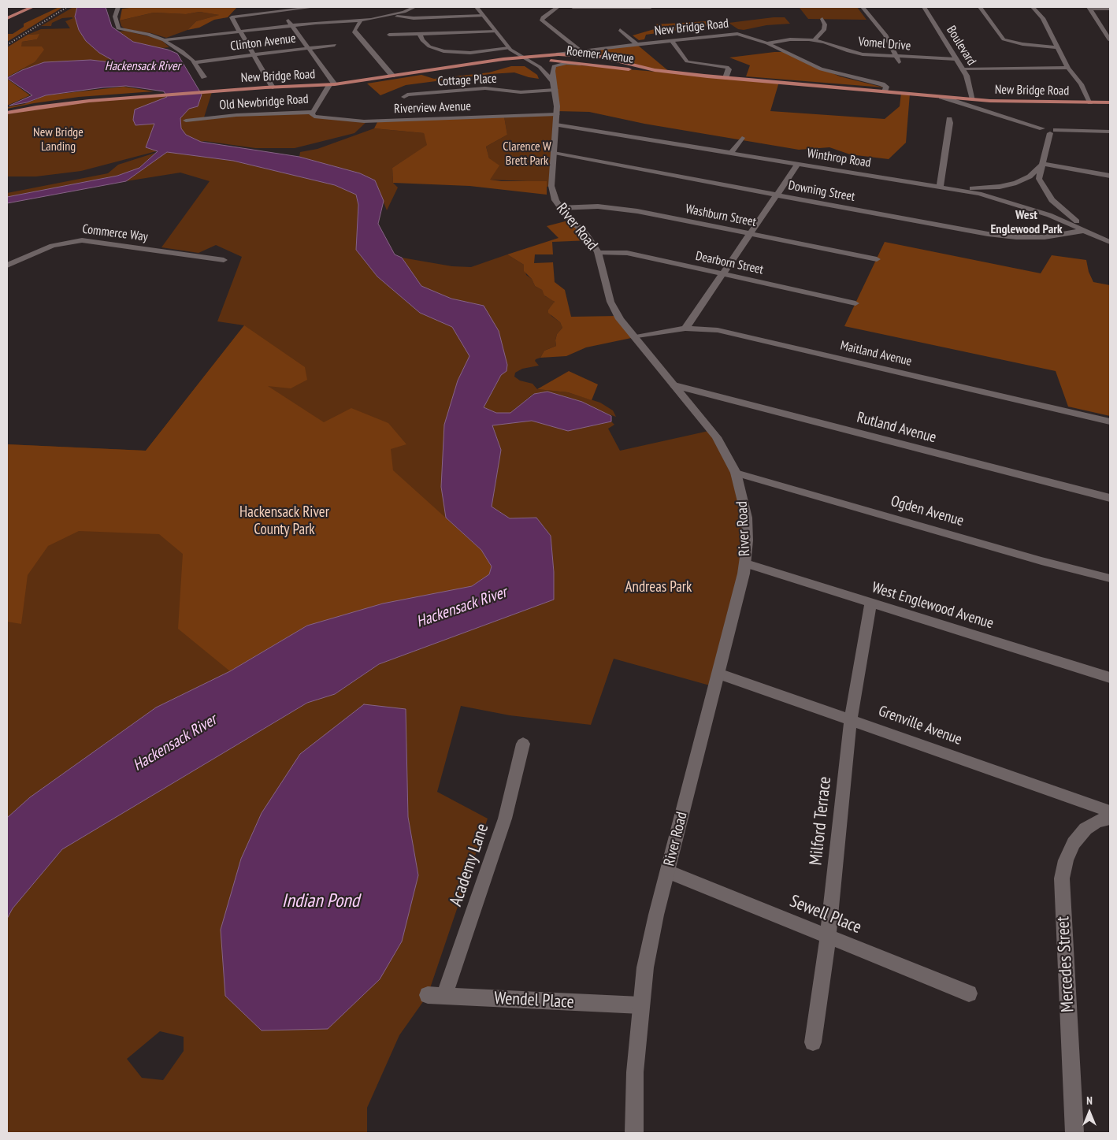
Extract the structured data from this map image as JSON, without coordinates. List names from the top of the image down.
{
  "streets": {
    "main road": ["New Bridge Road", "Roemer Avenue"],
    "street": [
      "Clinton Avenue",
      "Vomel Drive",
      "Boulevard",
      "Cottage Place",
      "Old Newbridge Road",
      "Riverview Avenue",
      "Winthrop Road",
      "Downing Street",
      "Washburn Street",
      "River Road",
      "Commerce Way",
      "Dearborn Street",
      "Maitland Avenue",
      "Rutland Avenue",
      "Ogden Avenue",
      "West Englewood Avenue",
      "Grenville Avenue",
      "Milford Terrace",
      "Academy Lane",
      "Sewell Place",
      "Mercedes Street",
      "Wendel Place"
    ]
  },
  "crossings": [
    ["New Bridge Road", "Vomel Drive"],
    ["New Bridge Road", "Boulevard"],
    ["New Bridge Road", "Roemer Avenue"],
    ["New Bridge Road", "Old Newbridge Road"],
    ["New Bridge Road", "River Road"],
    ["Vomel Drive", "Boulevard"],
    ["Roemer Avenue", "River Road"],
    ["Cottage Place", "River Road"],
    ["Old Newbridge Road", "Riverview Avenue"],
    ["Riverview Avenue", "River Road"],
    ["Winthrop Road", "Downing Street"],
    ["Winthrop Road", "River Road"],
    ["Downing Street", "River Road"],
    ["Washburn Street", "River Road"],
    ["River Road", "Dearborn Street"],
    ["River Road", "Maitland Avenue"],
    ["River Road", "Rutland Avenue"],
    ["River Road", "Ogden Avenue"],
    ["River Road", "West Englewood Avenue"],
    ["River Road", "Grenville Avenue"],
    ["River Road", "Sewell Place"],
    ["River Road", "Wendel Place"],
    ["West Englewood Avenue", "Milford Terrace"],
    ["Grenville Avenue", "Milford Terrace"],
    ["Milford Terrace", "Sewell Place"],
    ["Academy Lane", "Wendel Place"]
  ],
  "districts": ["West Englewood Park"],
  "water": ["Hackensack River", "Indian Pond"],
  "parks": [
    "New Bridge Landing",
    "Clarence W Brett Park",
    "Hackensack River County Park",
    "Andreas Park"
  ],
  "north": "top"
}
